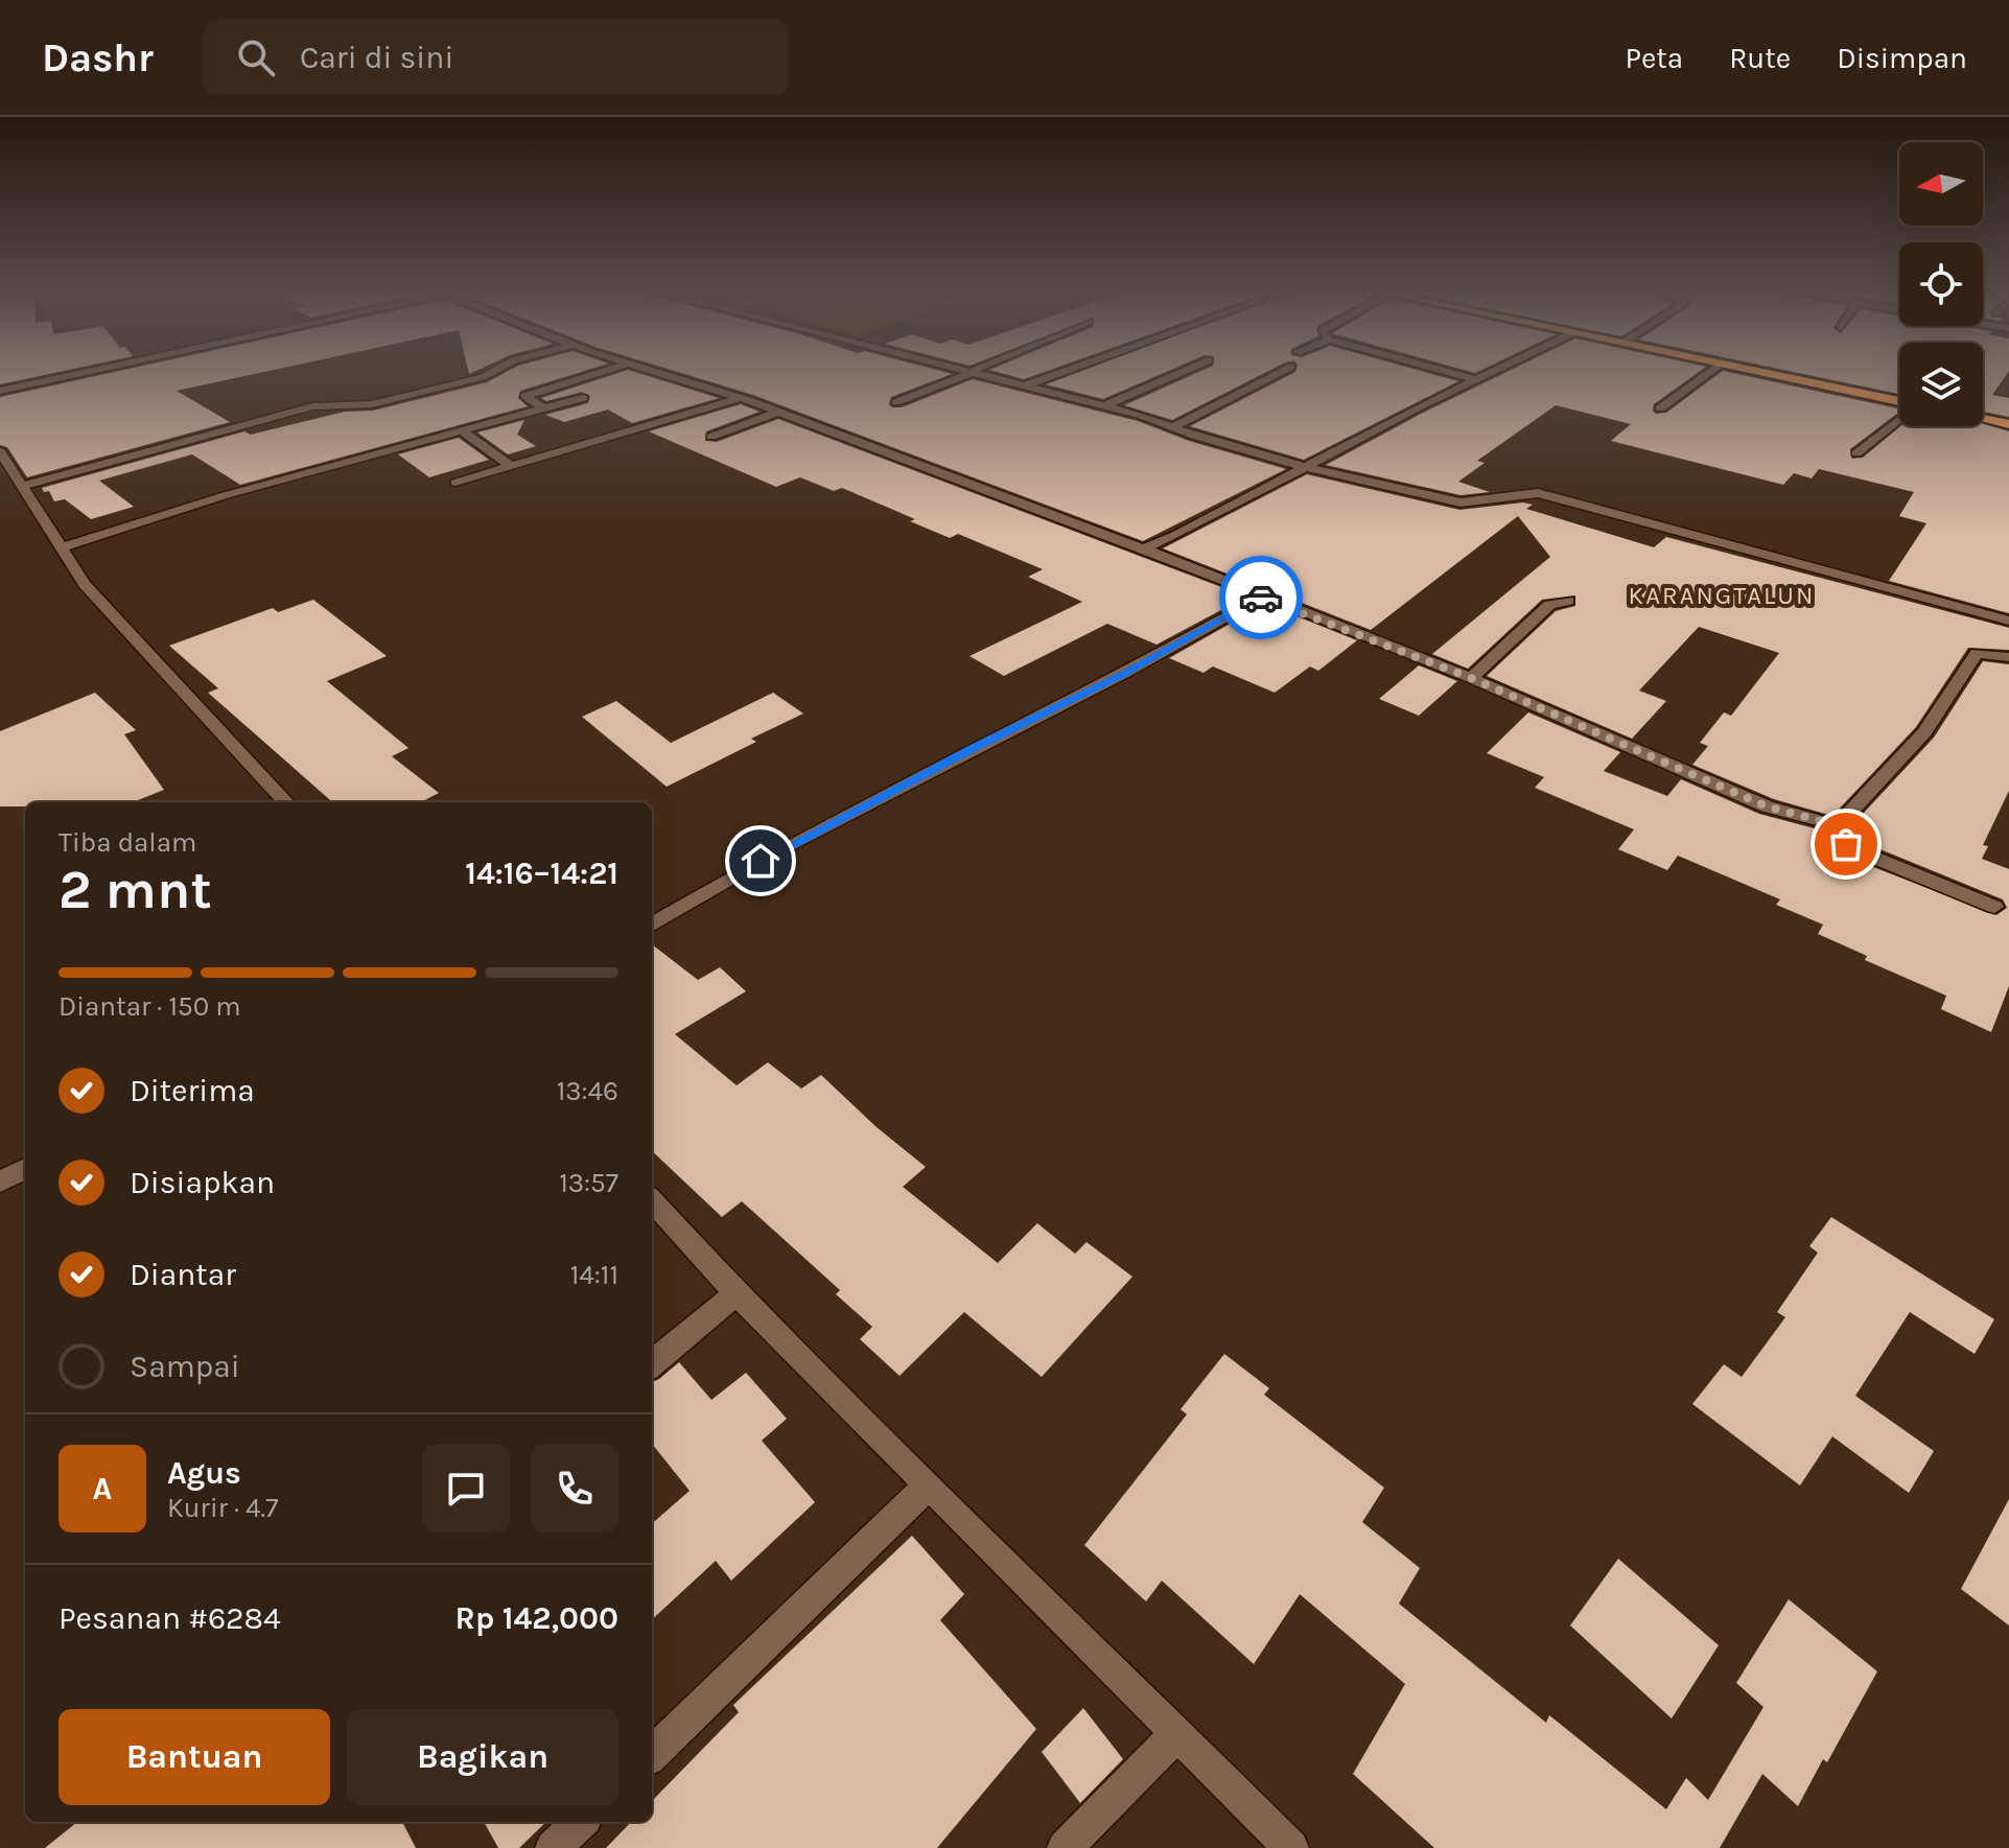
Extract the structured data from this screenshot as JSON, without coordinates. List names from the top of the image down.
{
  "districts": ["KARANGTALUN"],
  "north": "left",
  "page": {
    "header": "Dashr",
    "search": "Cari di sini",
    "nav": ["Peta", "Rute", "Disimpan"],
    "heading": ["2 mnt", "Tiba dalam", "14:16–14:21"],
    "panel": [
      "Agus",
      "Kurir · 4.7",
      "Pesanan #6284",
      "Rp 142,000"
    ],
    "bar": "Diantar · 150 m",
    "list": [
      ["Diterima", "13:46"],
      ["Disiapkan", "13:57"],
      ["Diantar", "14:11"],
      "Sampai"
    ],
    "round": "A",
    "buttons": ["Bantuan", "Bagikan"]
  }
}
